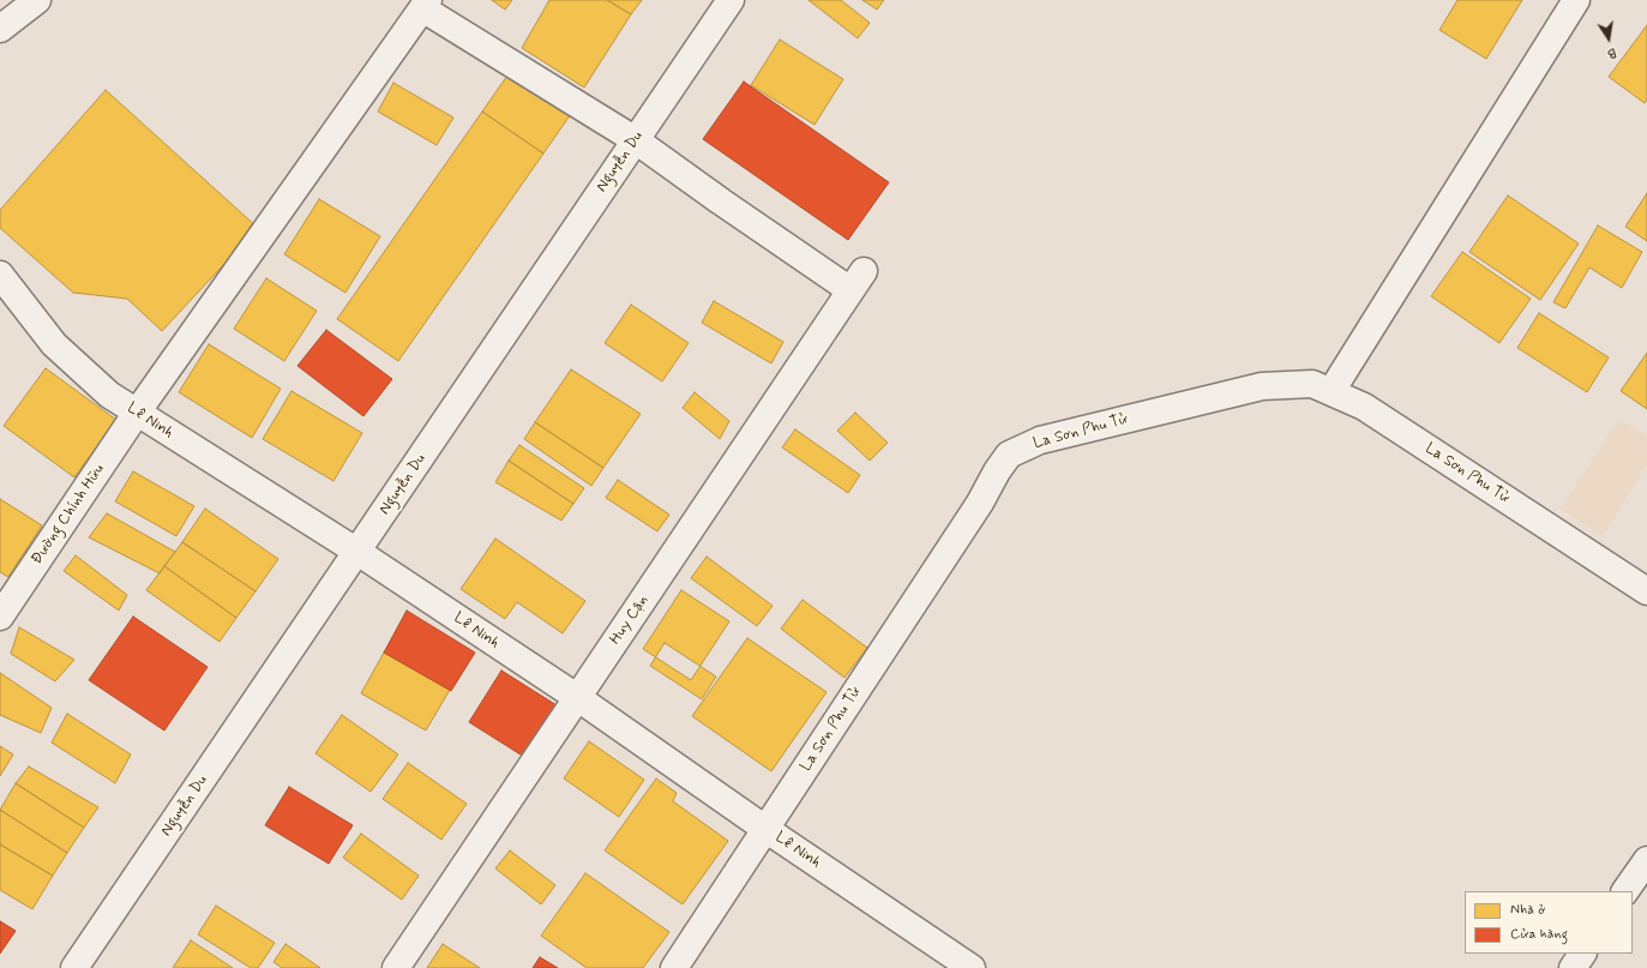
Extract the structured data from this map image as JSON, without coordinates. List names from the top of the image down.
{
  "streets": {
    "street": [
      "Nguyễn Du",
      "Lê Ninh",
      "La Sơn Phu Tử",
      "Đường Chính Hữu",
      "Huy Cận"
    ]
  },
  "crossings": [
    ["Nguyễn Du", "Lê Ninh"],
    ["Nguyễn Du", "Huy Cận"],
    ["Lê Ninh", "La Sơn Phu Tử"],
    ["Lê Ninh", "Đường Chính Hữu"],
    ["Lê Ninh", "Huy Cận"]
  ],
  "legend": ["Nhà ở", "Cửa hàng"],
  "north": "bottom"
}
